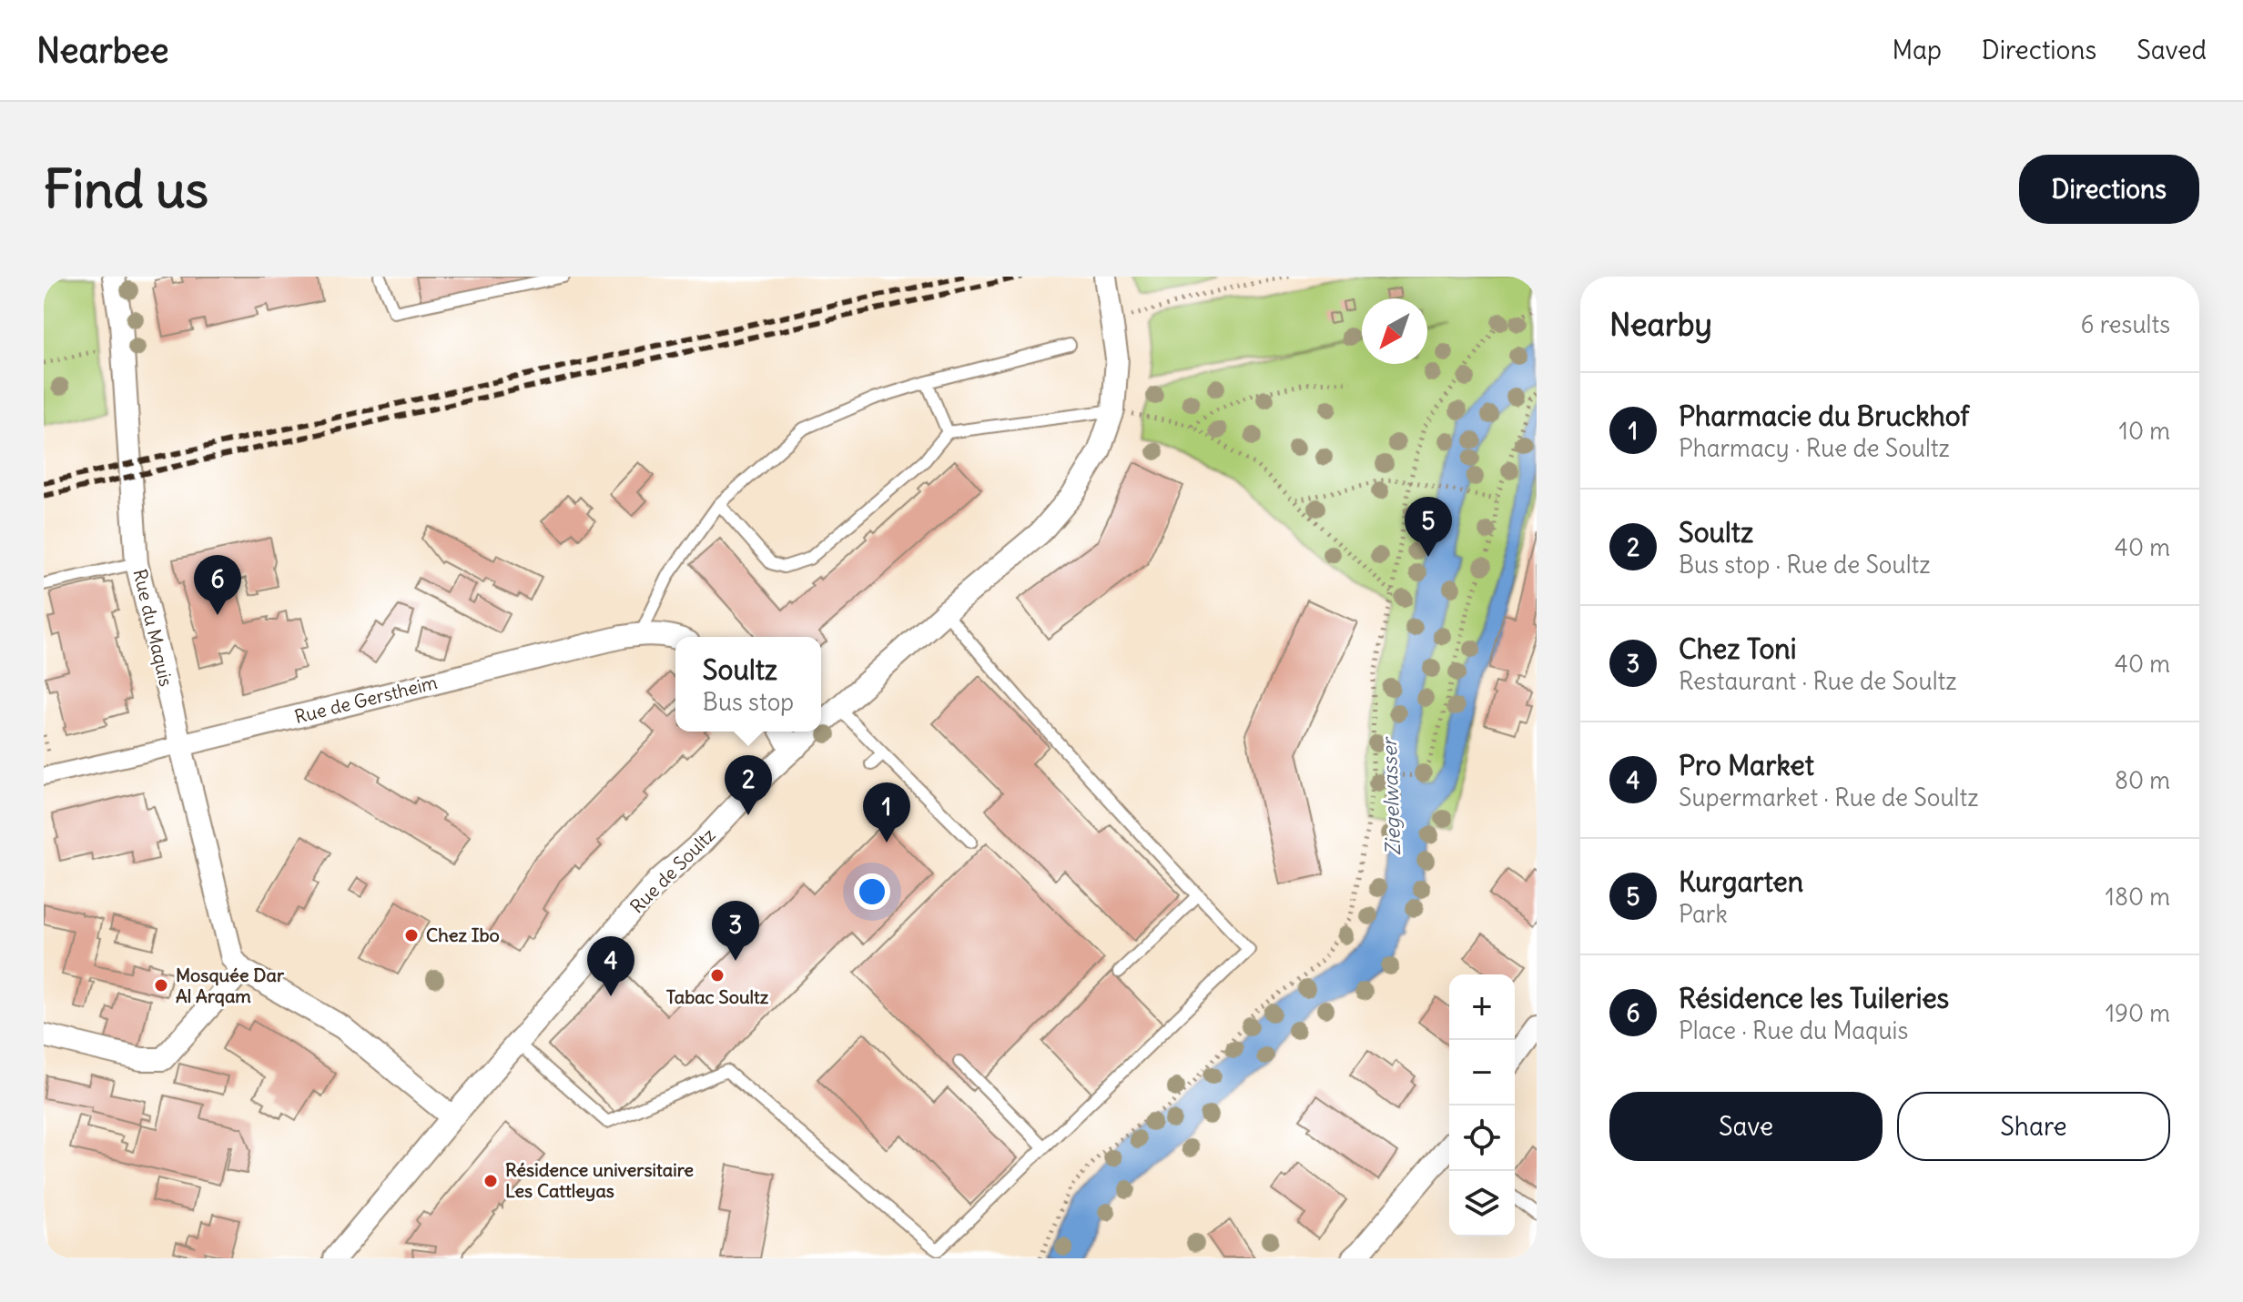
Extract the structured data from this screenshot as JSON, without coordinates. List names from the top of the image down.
{
  "streets": {
    "street": ["Rue du Maquis", "Rue de Gerstheim", "Rue de Soultz"]
  },
  "crossings": [
    ["Rue du Maquis", "Rue de Gerstheim"]
  ],
  "water": ["Ziegelwasser"],
  "places": [
    "Chez Ibo",
    "Tabac Soultz",
    "Mosquée Dar Al Arqam",
    "Résidence universitaire Les Cattleyas"
  ],
  "north": "bottom left",
  "page": {
    "header": "Nearbee",
    "nav": ["Map", "Directions", "Saved"],
    "buttons": [
      "Directions",
      ["Save", "Share"]
    ],
    "title": "Find us",
    "heading": ["Nearby", "6 results"],
    "list": [
      {
        "mark": "1",
        "name": "Pharmacie du Bruckhof",
        "note": "Pharmacy · Rue de Soultz",
        "value": "10 m"
      },
      {
        "mark": "2",
        "name": "Soultz",
        "note": "Bus stop · Rue de Soultz",
        "value": "40 m"
      },
      {
        "mark": "3",
        "name": "Chez Toni",
        "note": "Restaurant · Rue de Soultz",
        "value": "40 m"
      },
      {
        "mark": "4",
        "name": "Pro Market",
        "note": "Supermarket · Rue de Soultz",
        "value": "80 m"
      },
      {
        "mark": "5",
        "name": "Kurgarten",
        "note": "Park",
        "value": "180 m"
      },
      {
        "mark": "6",
        "name": "Résidence les Tuileries",
        "note": "Place · Rue du Maquis",
        "value": "190 m"
      }
    ],
    "pins": [
      "5",
      "6",
      "2",
      "1",
      "3",
      "4"
    ],
    "popup": ["Soultz", "Bus stop"],
    "map_buttons": ["+", "−"]
  }
}
